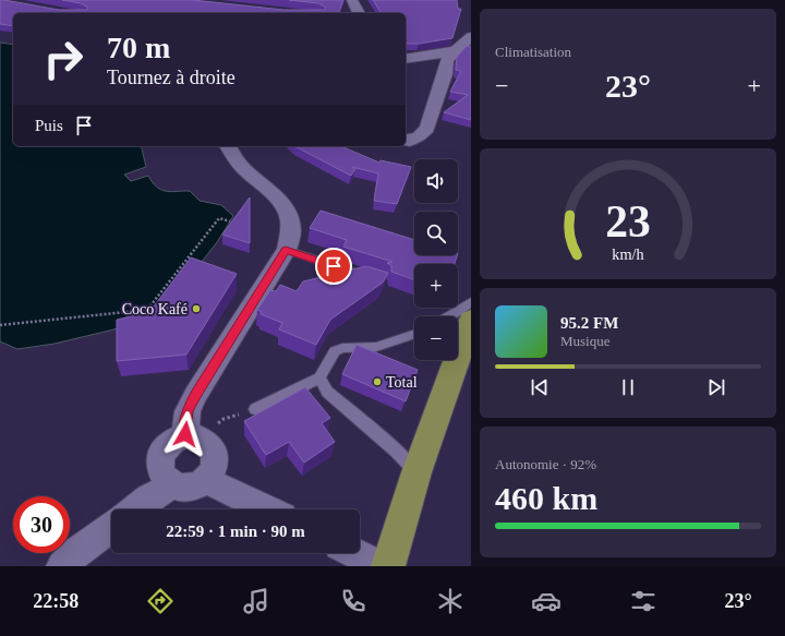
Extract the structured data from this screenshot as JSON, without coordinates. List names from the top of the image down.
{
  "places": ["Coco Kafé", "Total"],
  "page": {
    "tile": [
      "Climatisation",
      ["Autonomie · 92%", "460 km"]
    ],
    "turn": ["70 m", "Tournez à droite"],
    "heat": ["−", "23°", "+"],
    "then": "Puis",
    "map_buttons": ["+", "−"],
    "song": ["95.2 FM", "Musique"],
    "limit": "30",
    "trip": "22:59 · 1 min · 90 m",
    "tabs": ["22:58", "23°"],
    "gauge": ["23", "km/h"]
  }
}
